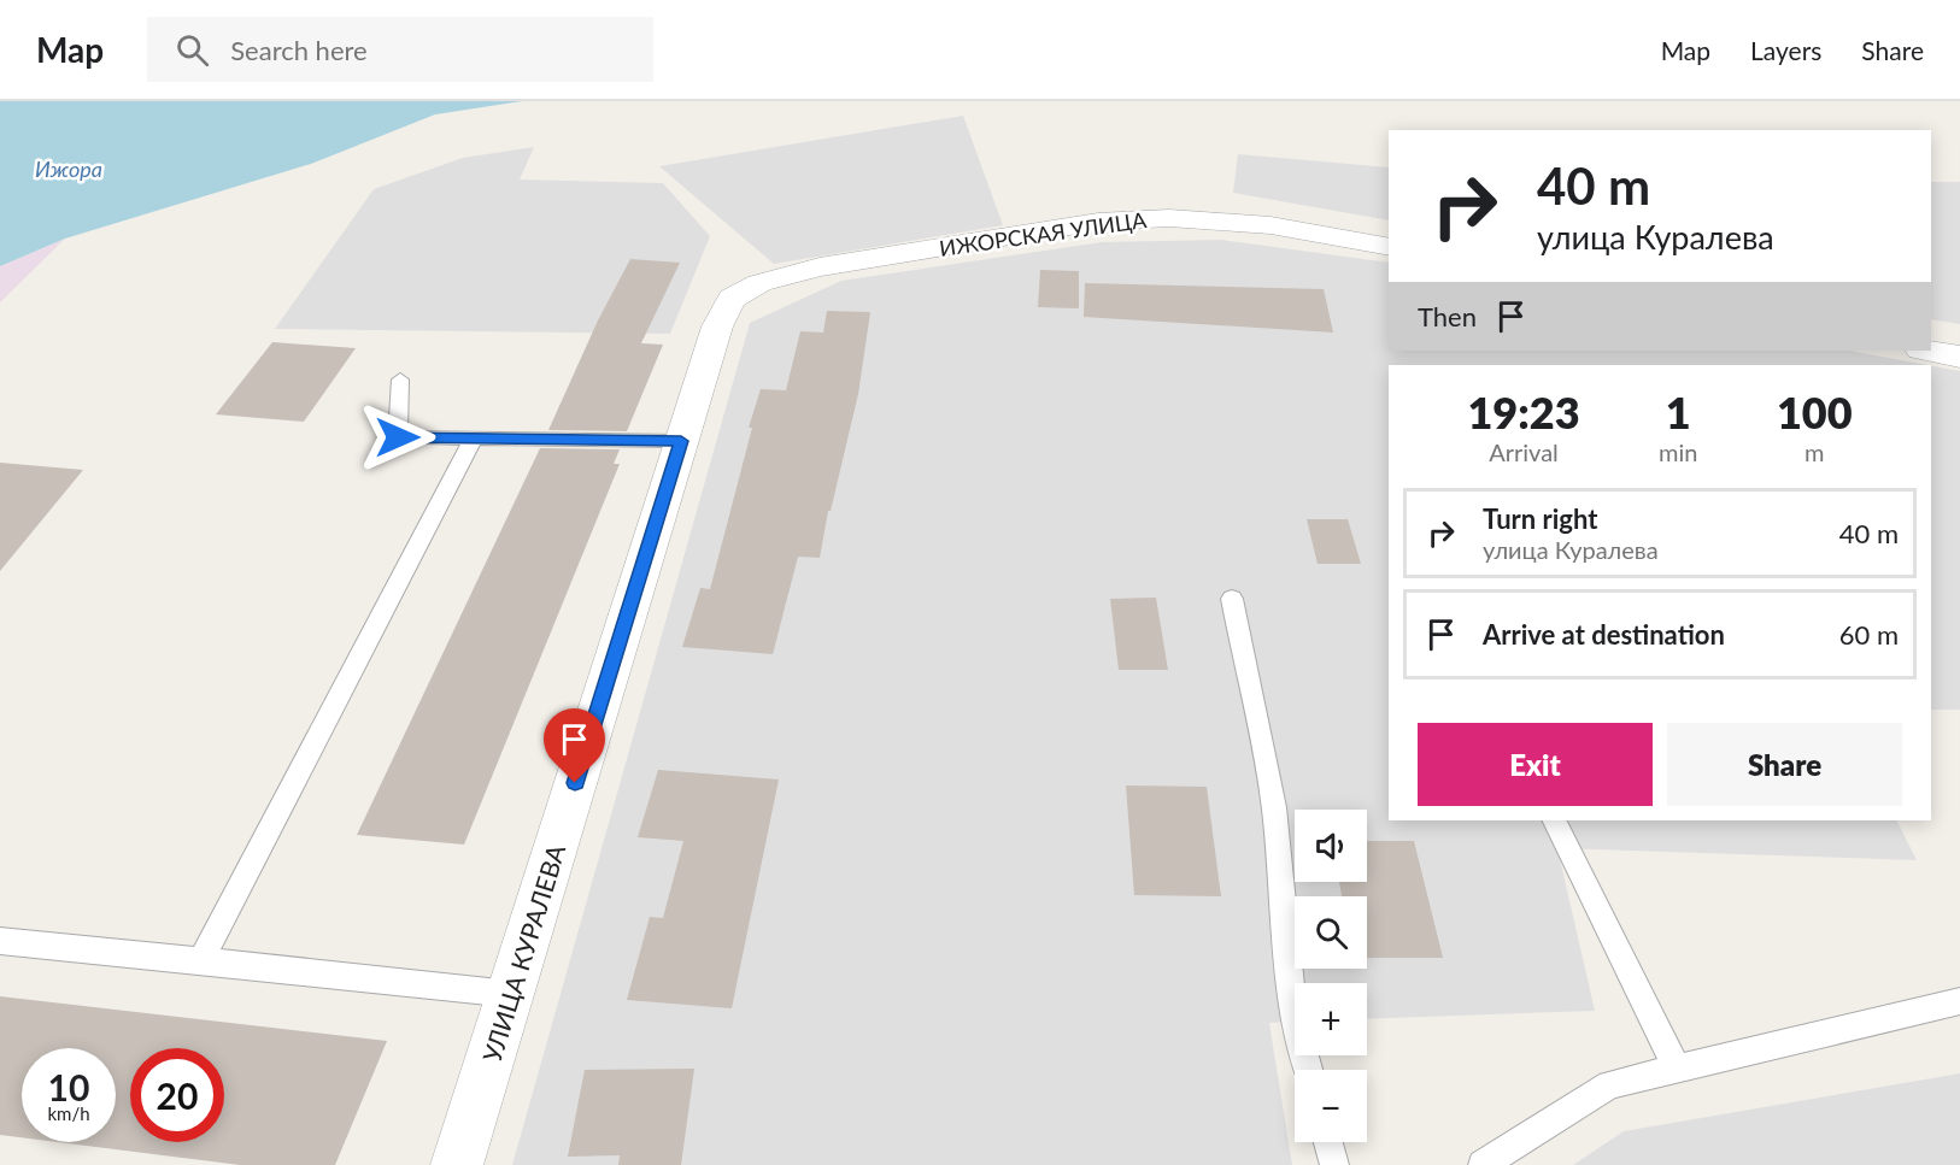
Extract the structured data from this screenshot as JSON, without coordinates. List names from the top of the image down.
{
  "streets": {
    "street": ["ИЖОРСКАЯ УЛИЦА", "УЛИЦА КУРАЛЕВА"]
  },
  "crossings": [
    ["ИЖОРСКАЯ УЛИЦА", "УЛИЦА КУРАЛЕВА"]
  ],
  "water": ["Ижора"],
  "page": {
    "header": "Map",
    "search": "Search here",
    "nav": ["Map", "Layers", "Share"],
    "turn": ["40 m", "улица Куралева"],
    "then": "Then",
    "eta": [
      "19:23",
      "Arrival",
      "1",
      "min",
      "100",
      "m"
    ],
    "list": [
      {
        "name": "Turn right",
        "note": "улица Куралева",
        "value": "40 m"
      },
      {
        "name": "Arrive at destination",
        "value": "60 m"
      }
    ],
    "buttons": ["Exit", "Share"],
    "map_buttons": ["+", "−"],
    "speed": "10 km/h",
    "limit": "20"
  }
}
